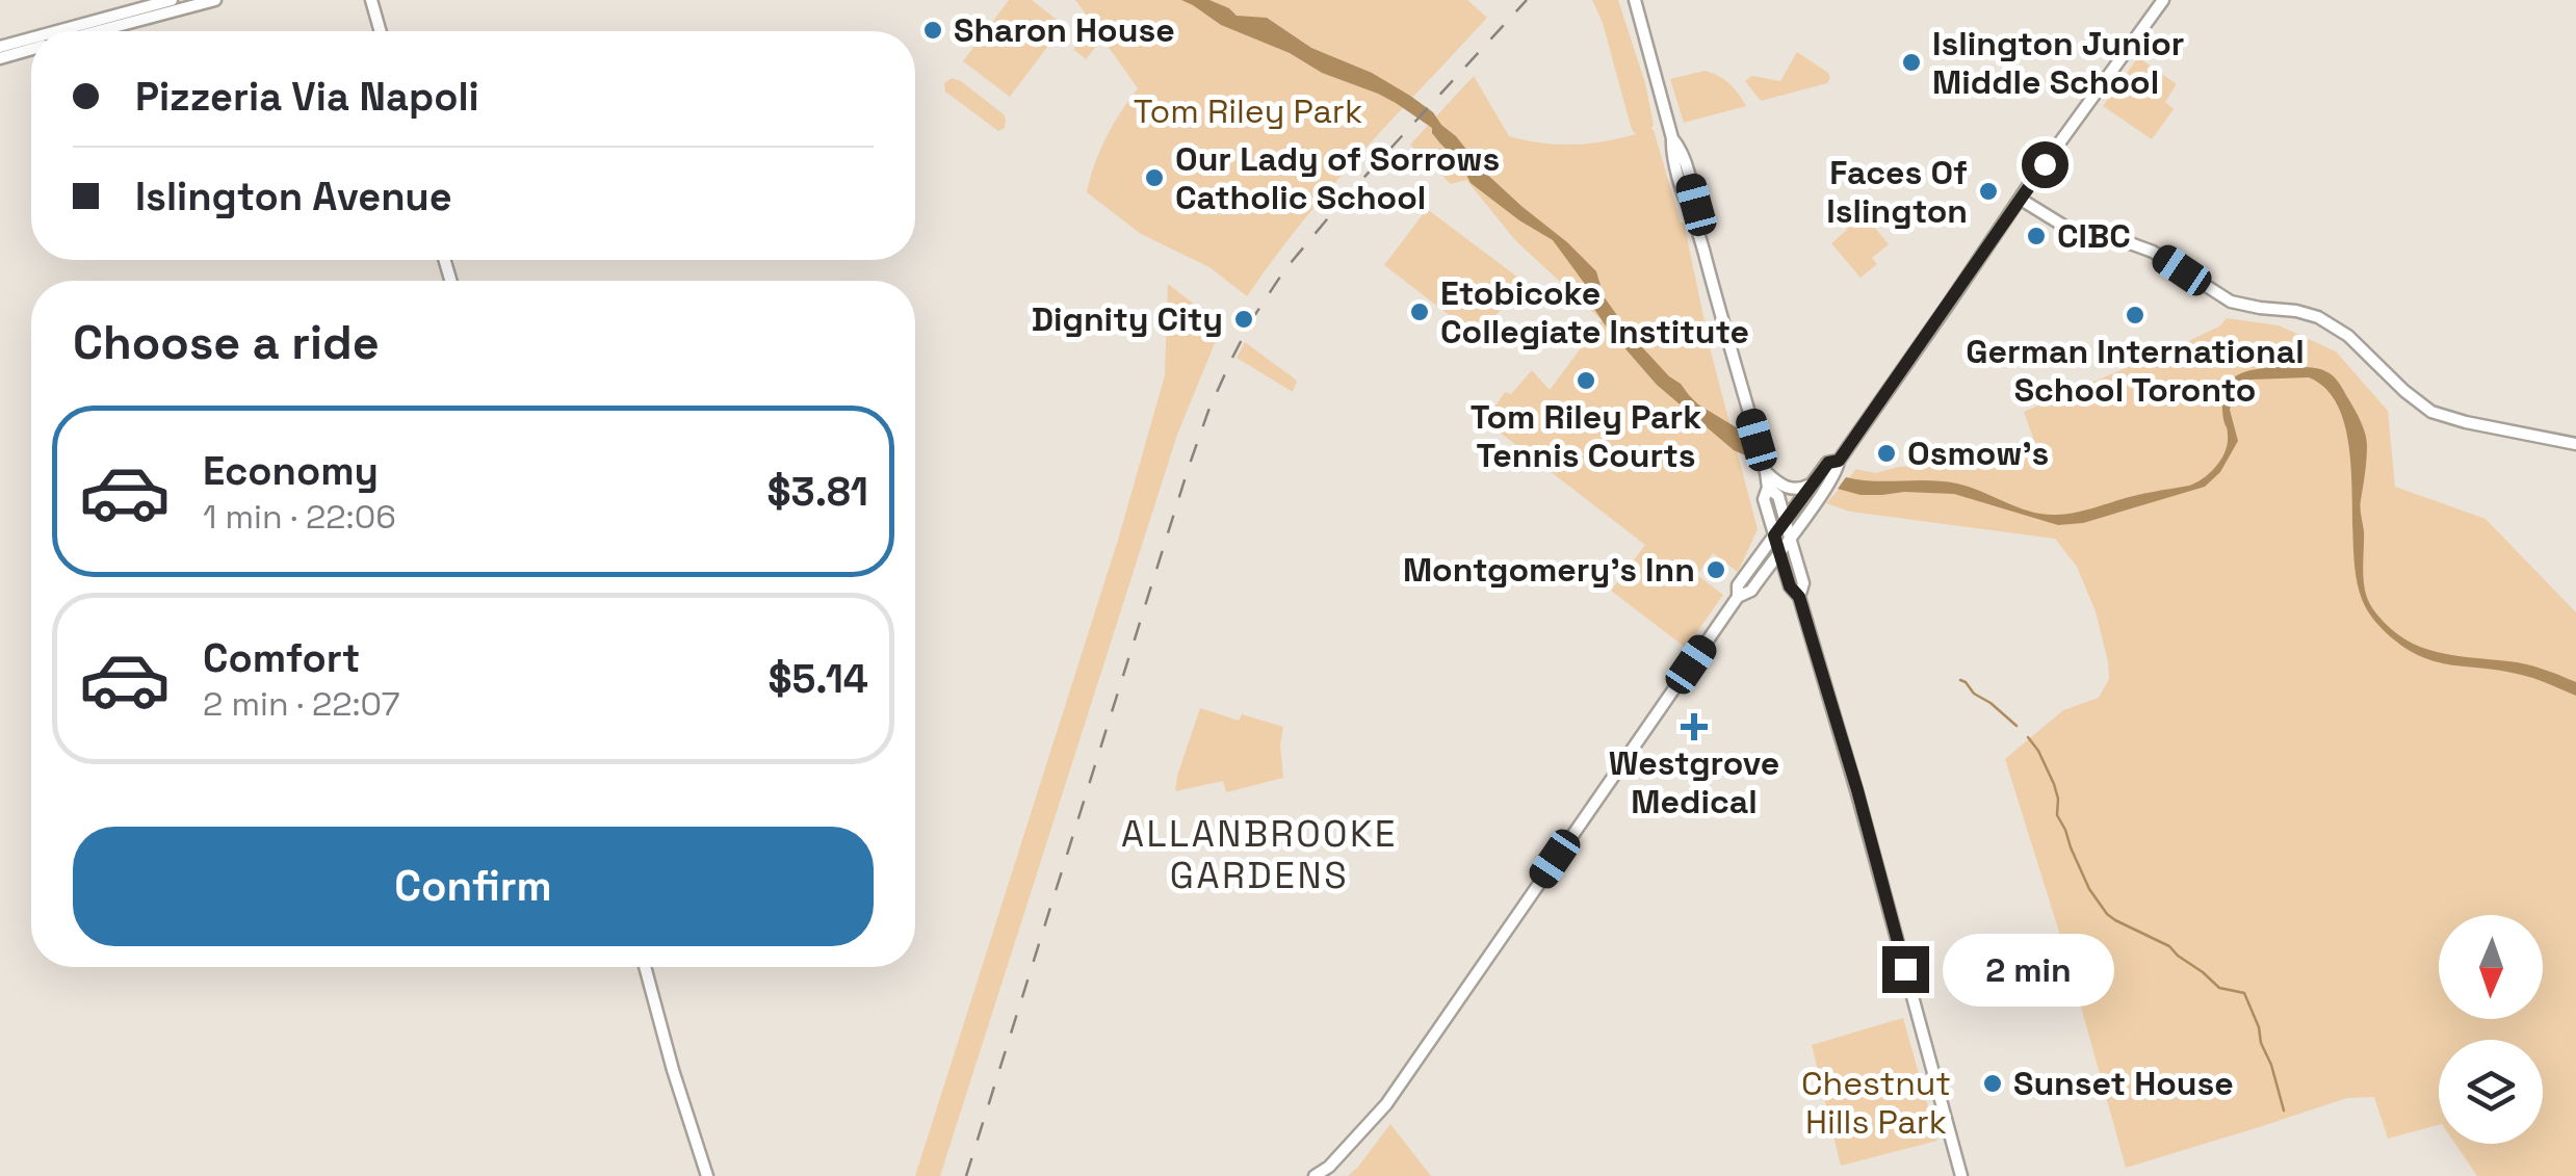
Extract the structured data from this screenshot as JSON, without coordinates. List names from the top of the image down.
{
  "districts": ["ALLANBROOKE GARDENS"],
  "parks": ["Tom Riley Park", "Chestnut Hills Park"],
  "places": {
    "other": [
      "Sharon House",
      "Islington Junior Middle School",
      "Our Lady of Sorrows Catholic School",
      "Faces Of Islington",
      "CIBC",
      "Etobicoke Collegiate Institute",
      "German International School Toronto",
      "Dignity City",
      "Tom Riley Park Tennis Courts",
      "Osmow's",
      "Montgomery's Inn",
      "Sunset House"
    ],
    "health": ["Westgrove Medical"]
  },
  "north": "bottom",
  "page": {
    "banner": ["Pizzeria Via Napoli", "Islington Avenue"],
    "heading": "Choose a ride",
    "list": [
      {
        "name": "Economy",
        "note": "1 min · 22:06",
        "value": "$3.81"
      },
      {
        "name": "Comfort",
        "note": "2 min · 22:07",
        "value": "$5.14"
      }
    ],
    "buttons": "Confirm",
    "bubble": "2 min"
  }
}
